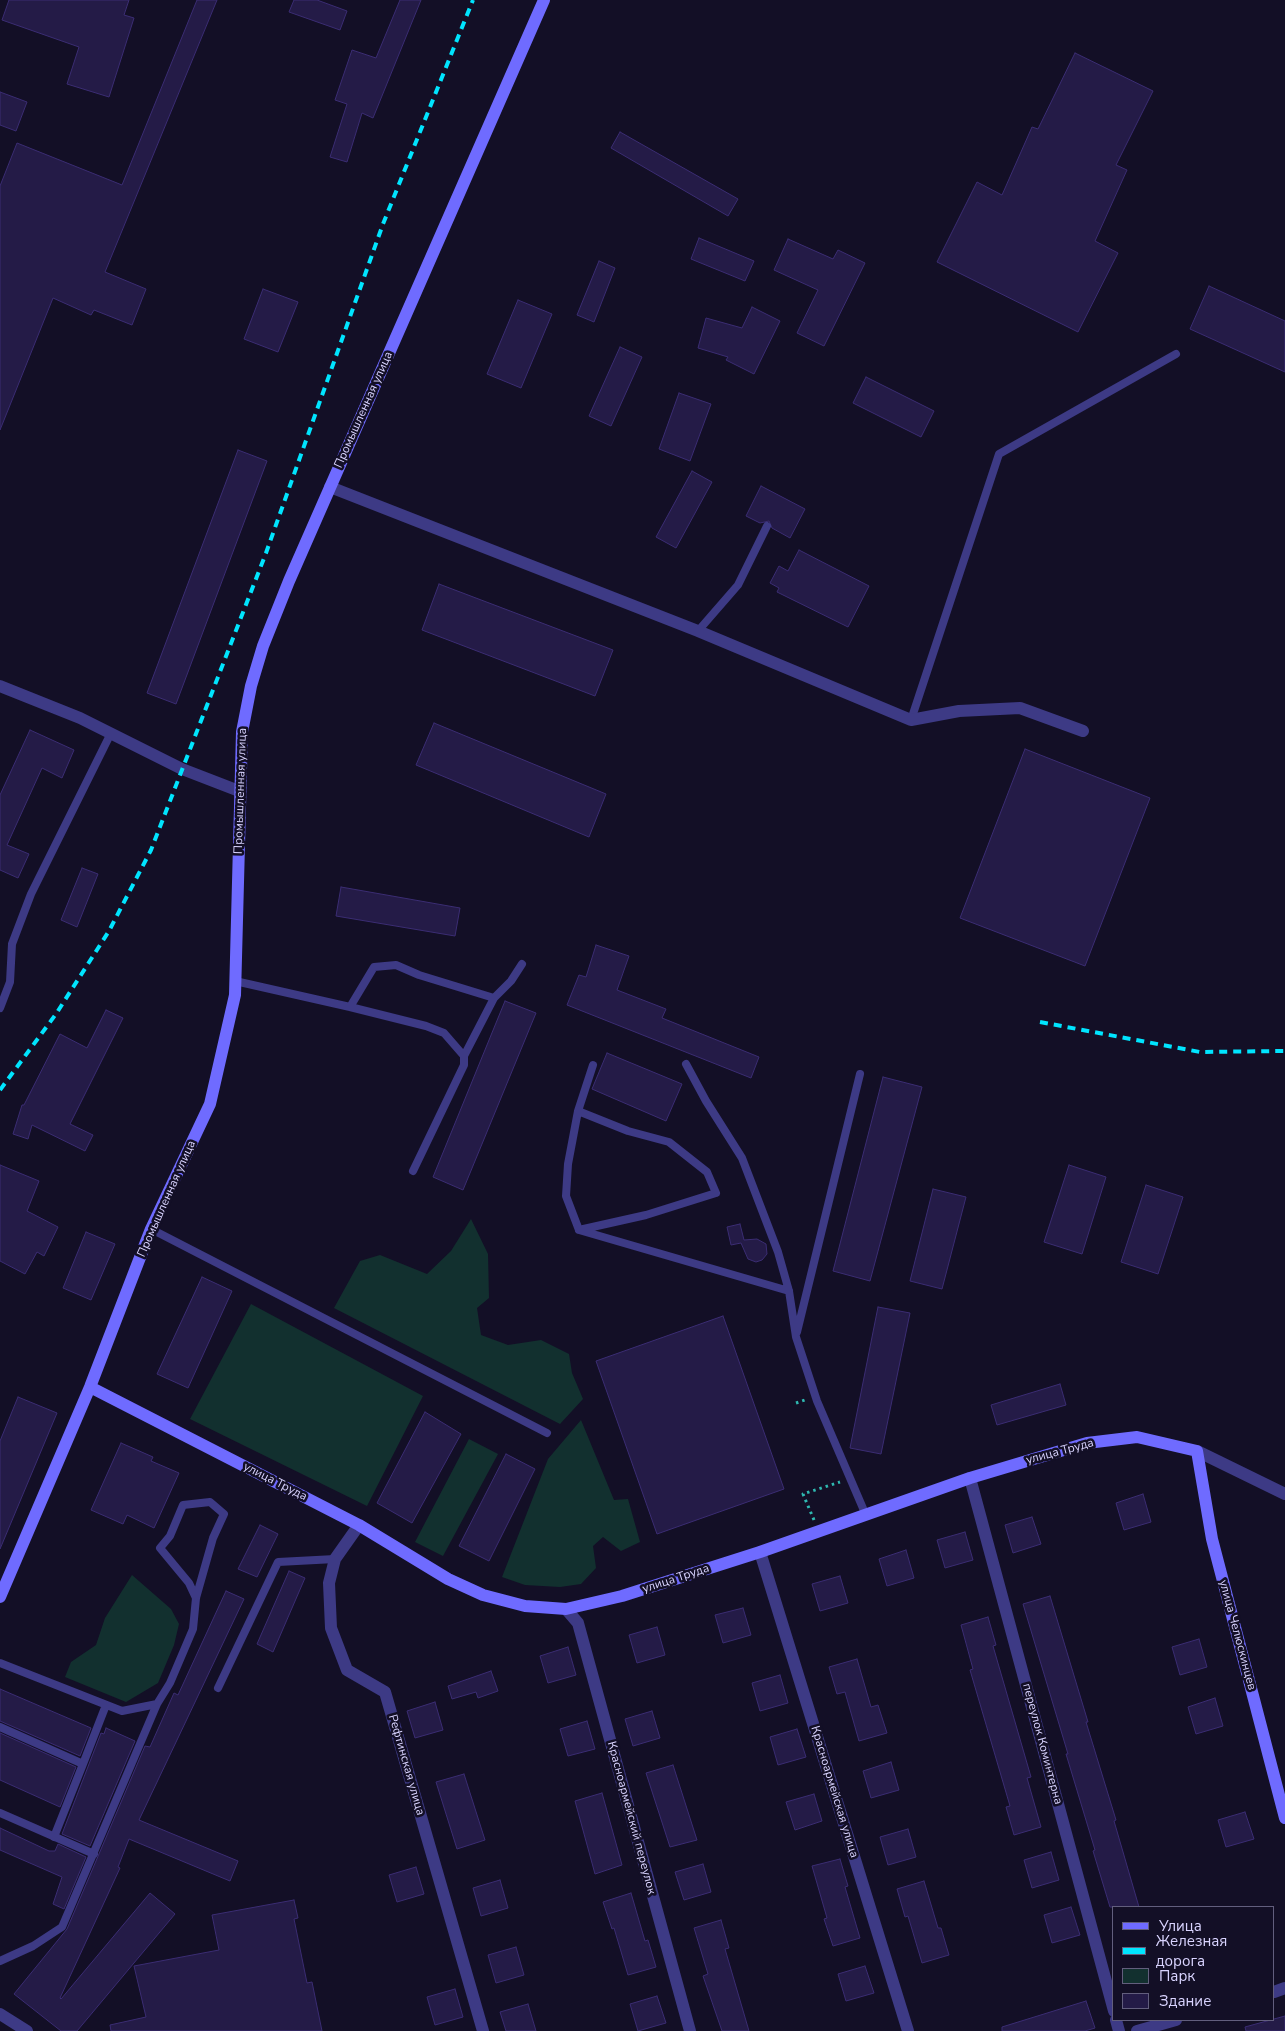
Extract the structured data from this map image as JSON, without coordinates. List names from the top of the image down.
{
  "streets": {
    "main road": ["Промышленная улица", "улица Труда", "улица Челюскинцев"],
    "street": [
      "переулок Коминтерна",
      "Рефтинская улица",
      "Красноармейская улица",
      "Красноармейский переулок"
    ]
  },
  "crossings": [
    ["Промышленная улица", "улица Труда"],
    ["улица Труда", "улица Челюскинцев"],
    ["улица Труда", "переулок Коминтерна"],
    ["улица Труда", "Рефтинская улица"],
    ["улица Труда", "Красноармейская улица"],
    ["улица Труда", "Красноармейский переулок"]
  ],
  "legend": [
    "Улица",
    "Железная дорога",
    "Парк",
    "Здание"
  ]
}
